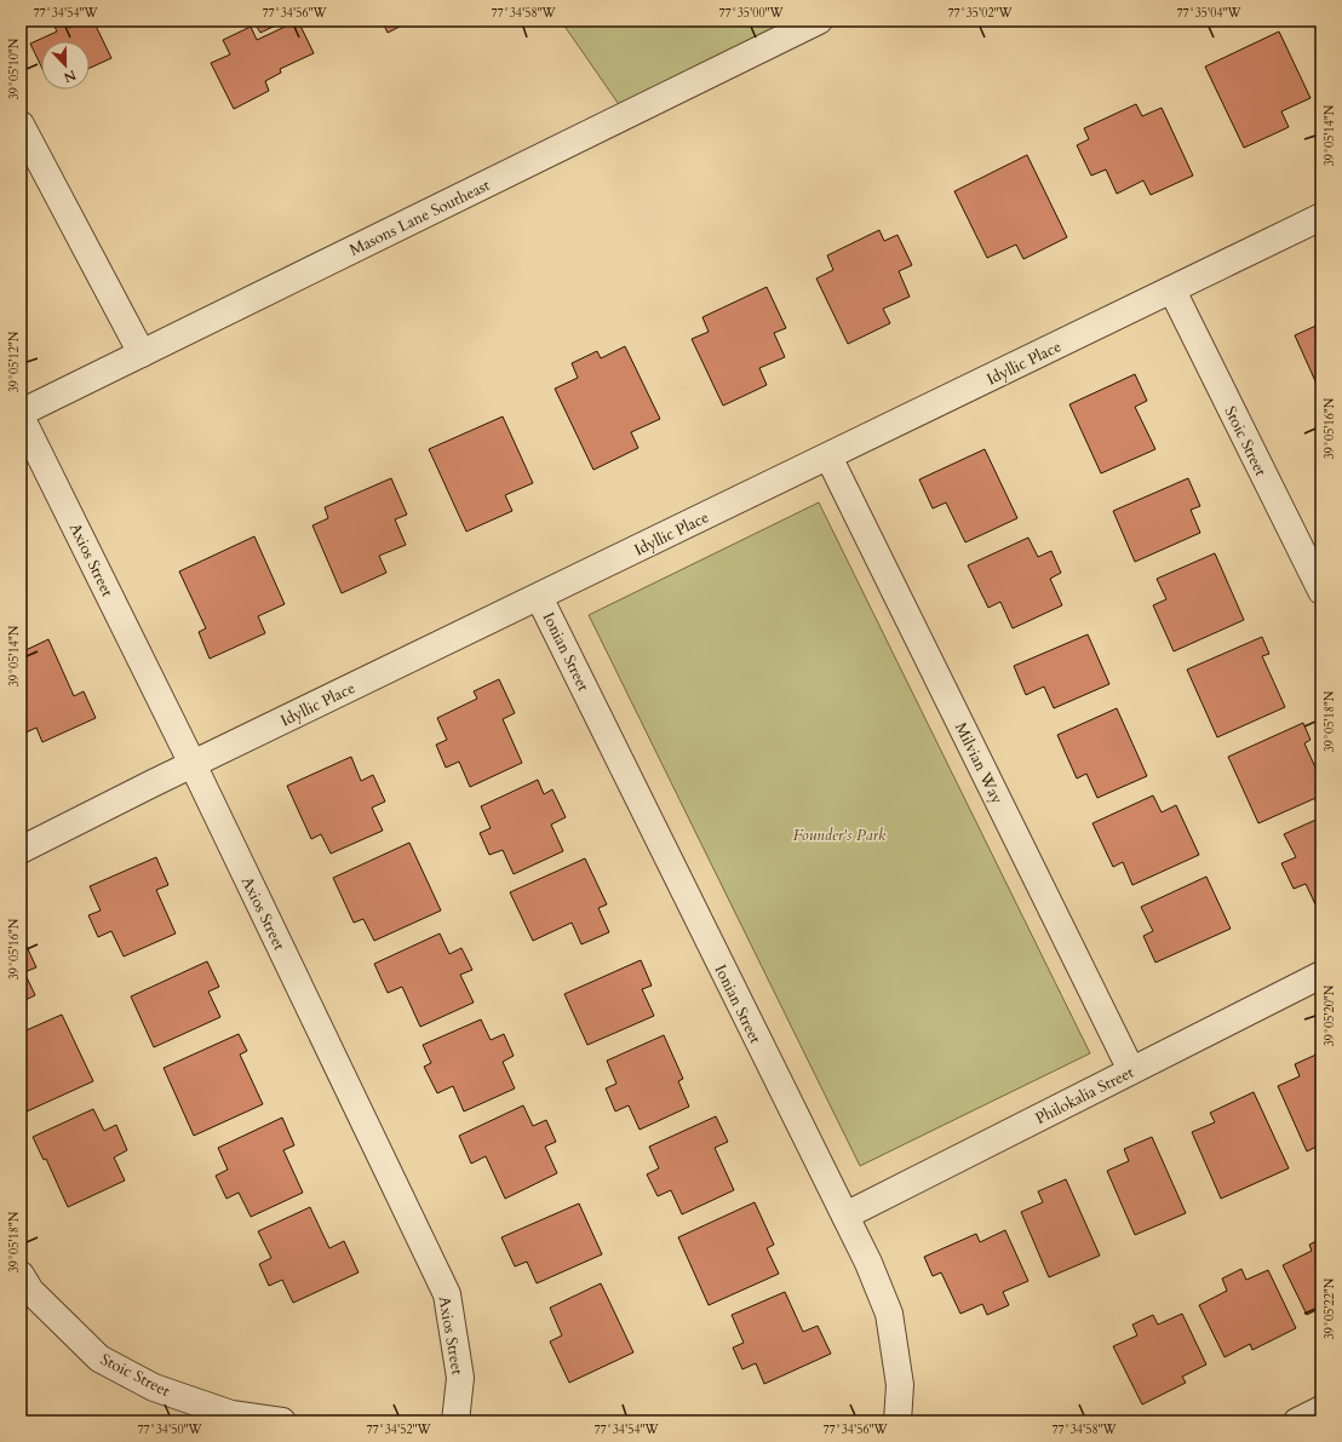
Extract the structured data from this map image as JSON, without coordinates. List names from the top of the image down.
{
  "streets": {
    "street": [
      "Masons Lane Southeast",
      "Idyllic Place",
      "Stoic Street",
      "Axios Street",
      "Ionian Street",
      "Milvian Way",
      "Philokalia Street"
    ]
  },
  "crossings": [
    ["Masons Lane Southeast", "Axios Street"],
    ["Idyllic Place", "Stoic Street"],
    ["Idyllic Place", "Axios Street"],
    ["Idyllic Place", "Ionian Street"],
    ["Idyllic Place", "Milvian Way"],
    ["Ionian Street", "Philokalia Street"],
    ["Milvian Way", "Philokalia Street"]
  ],
  "parks": ["Founder's Park"],
  "north": "bottom",
  "coordinates": [
    "77°34'54\"W",
    "77°34'56\"W",
    "77°34'58\"W",
    "77°35'00\"W",
    "77°35'02\"W",
    "77°35'04\"W",
    "39°05'10\"N",
    "39°05'14\"N",
    "39°05'12\"N",
    "39°05'16\"N",
    "39°05'18\"N",
    "39°05'20\"N",
    "39°05'22\"N",
    "77°34'50\"W",
    "77°34'52\"W"
  ]
}
